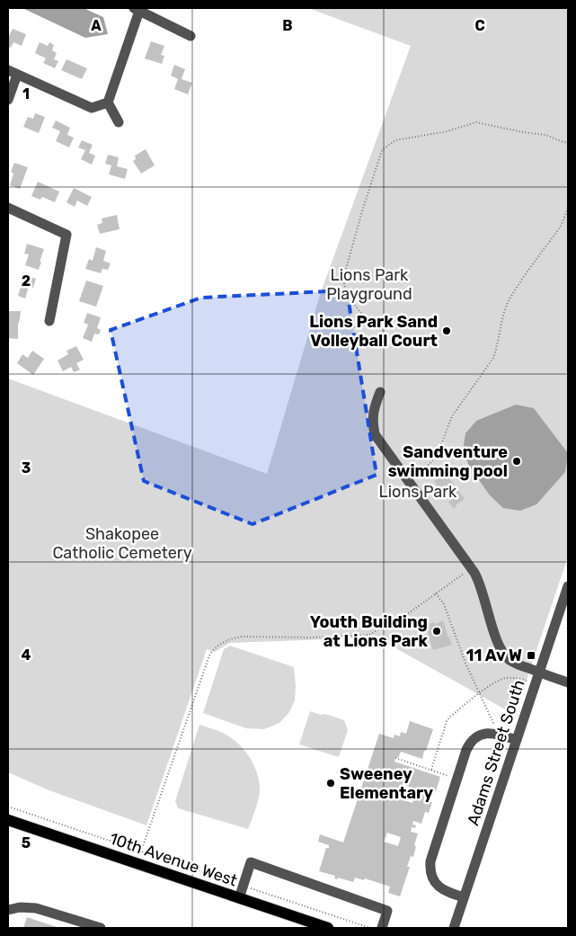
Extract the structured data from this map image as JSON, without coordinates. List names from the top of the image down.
{
  "streets": {
    "main road": ["10th Avenue West"],
    "street": ["Adams Street South"]
  },
  "parks": ["Lions Park Playground", "Lions Park", "Shakopee Catholic Cemetery"],
  "places": {
    "other": [
      "Lions Park Sand Volleyball Court",
      "Sandventure swimming pool",
      "Youth Building at Lions Park",
      "Sweeney Elementary"
    ],
    "transit": ["11 Av W"]
  },
  "grid": {
    "columns": ["A", "B", "C"],
    "rows": [
      "1",
      "2",
      "3",
      "4",
      "5"
    ]
  }
}
